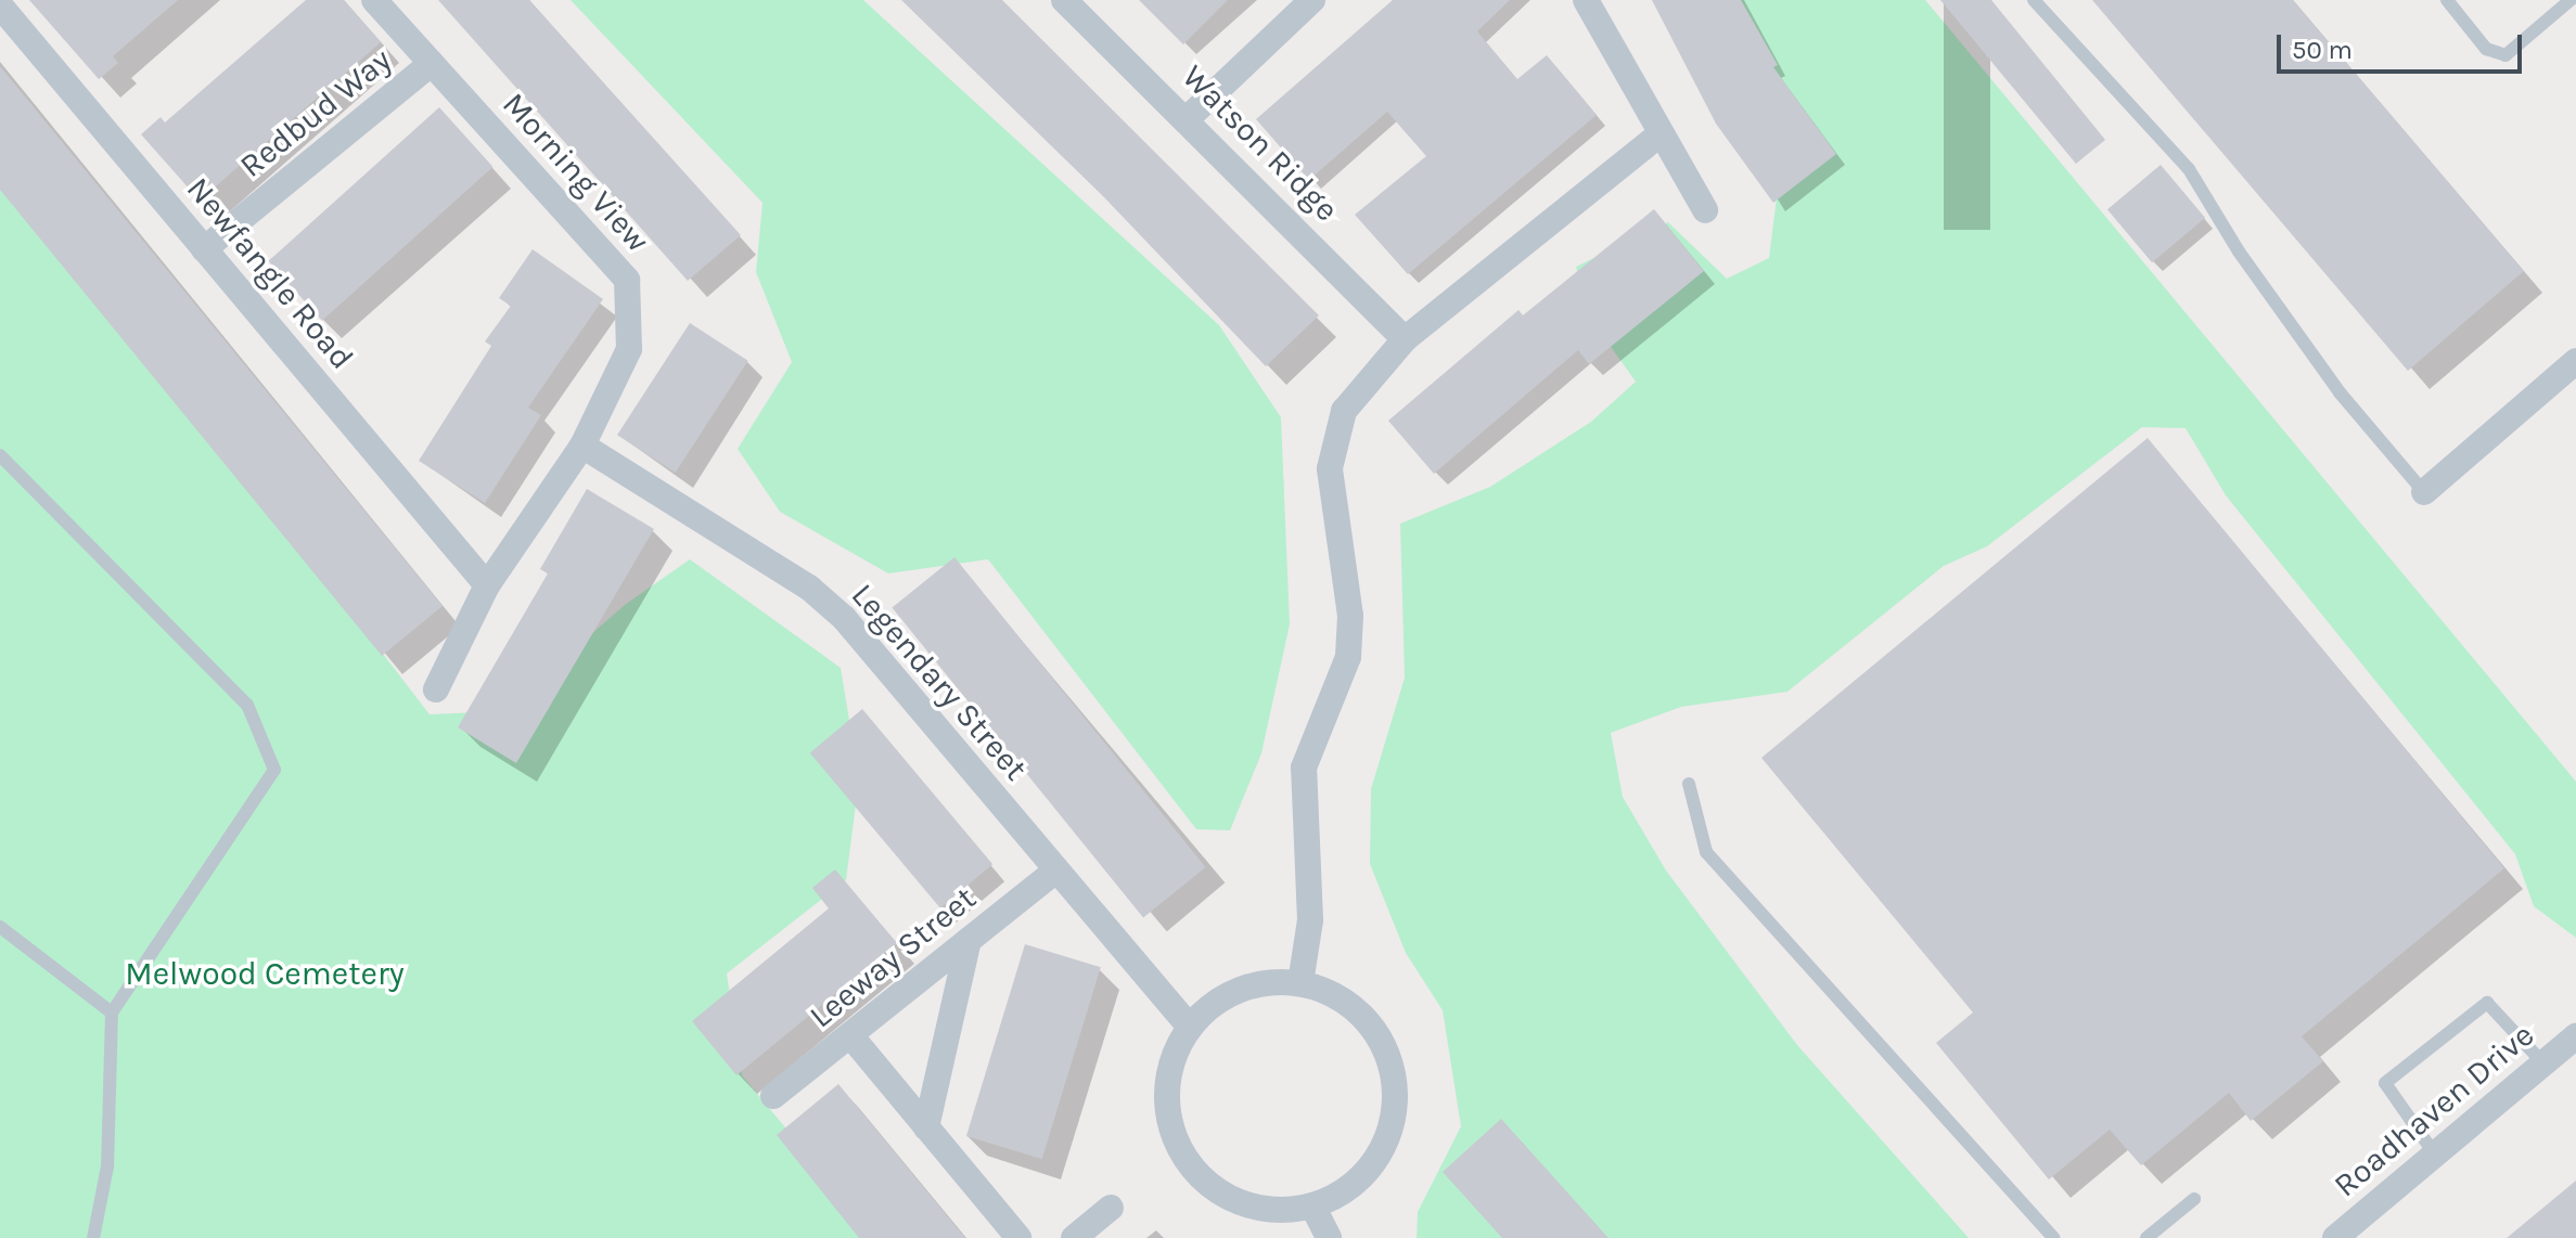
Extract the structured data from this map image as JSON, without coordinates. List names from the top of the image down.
{
  "streets": {
    "street": [
      "Redbud Way",
      "Watson Ridge",
      "Morning View",
      "Newfangle Road",
      "Legendary Street",
      "Leeway Street",
      "Roadhaven Drive"
    ]
  },
  "crossings": [
    ["Redbud Way", "Morning View"],
    ["Redbud Way", "Newfangle Road"],
    ["Morning View", "Newfangle Road"],
    ["Morning View", "Legendary Street"],
    ["Legendary Street", "Leeway Street"]
  ],
  "parks": ["Melwood Cemetery"],
  "scale_bar": "50 m"
}
